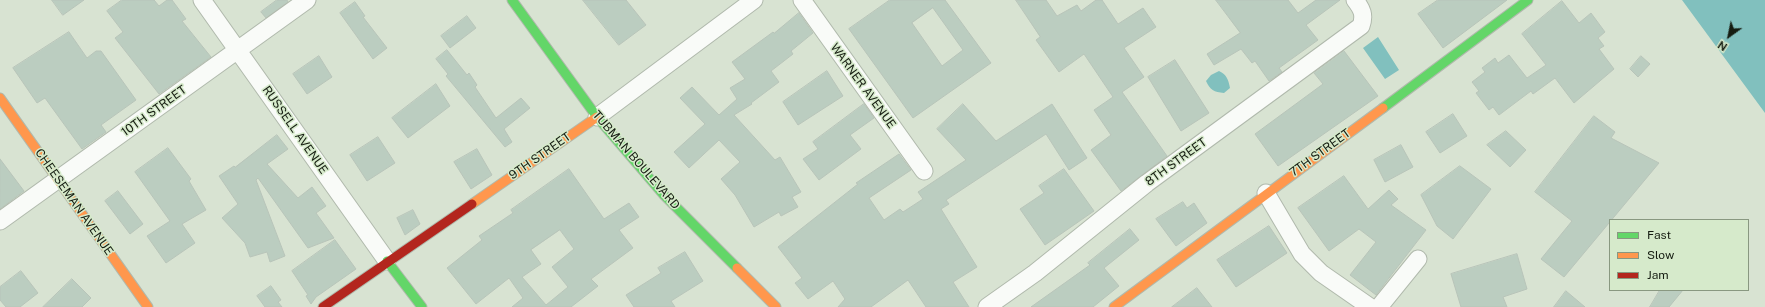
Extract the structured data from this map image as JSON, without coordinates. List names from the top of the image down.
{
  "streets": {
    "main road": [
      "7TH STREET",
      "9TH STREET",
      "TUBMAN BOULEVARD",
      "CHEESEMAN AVENUE"
    ],
    "street": [
      "WARNER AVENUE",
      "10TH STREET",
      "RUSSELL AVENUE",
      "8TH STREET"
    ]
  },
  "crossings": [
    ["10TH STREET", "RUSSELL AVENUE"],
    ["10TH STREET", "CHEESEMAN AVENUE"],
    ["RUSSELL AVENUE", "9TH STREET"],
    ["9TH STREET", "TUBMAN BOULEVARD"]
  ],
  "legend": ["Fast", "Slow", "Jam"],
  "north": "bottom left"
}
